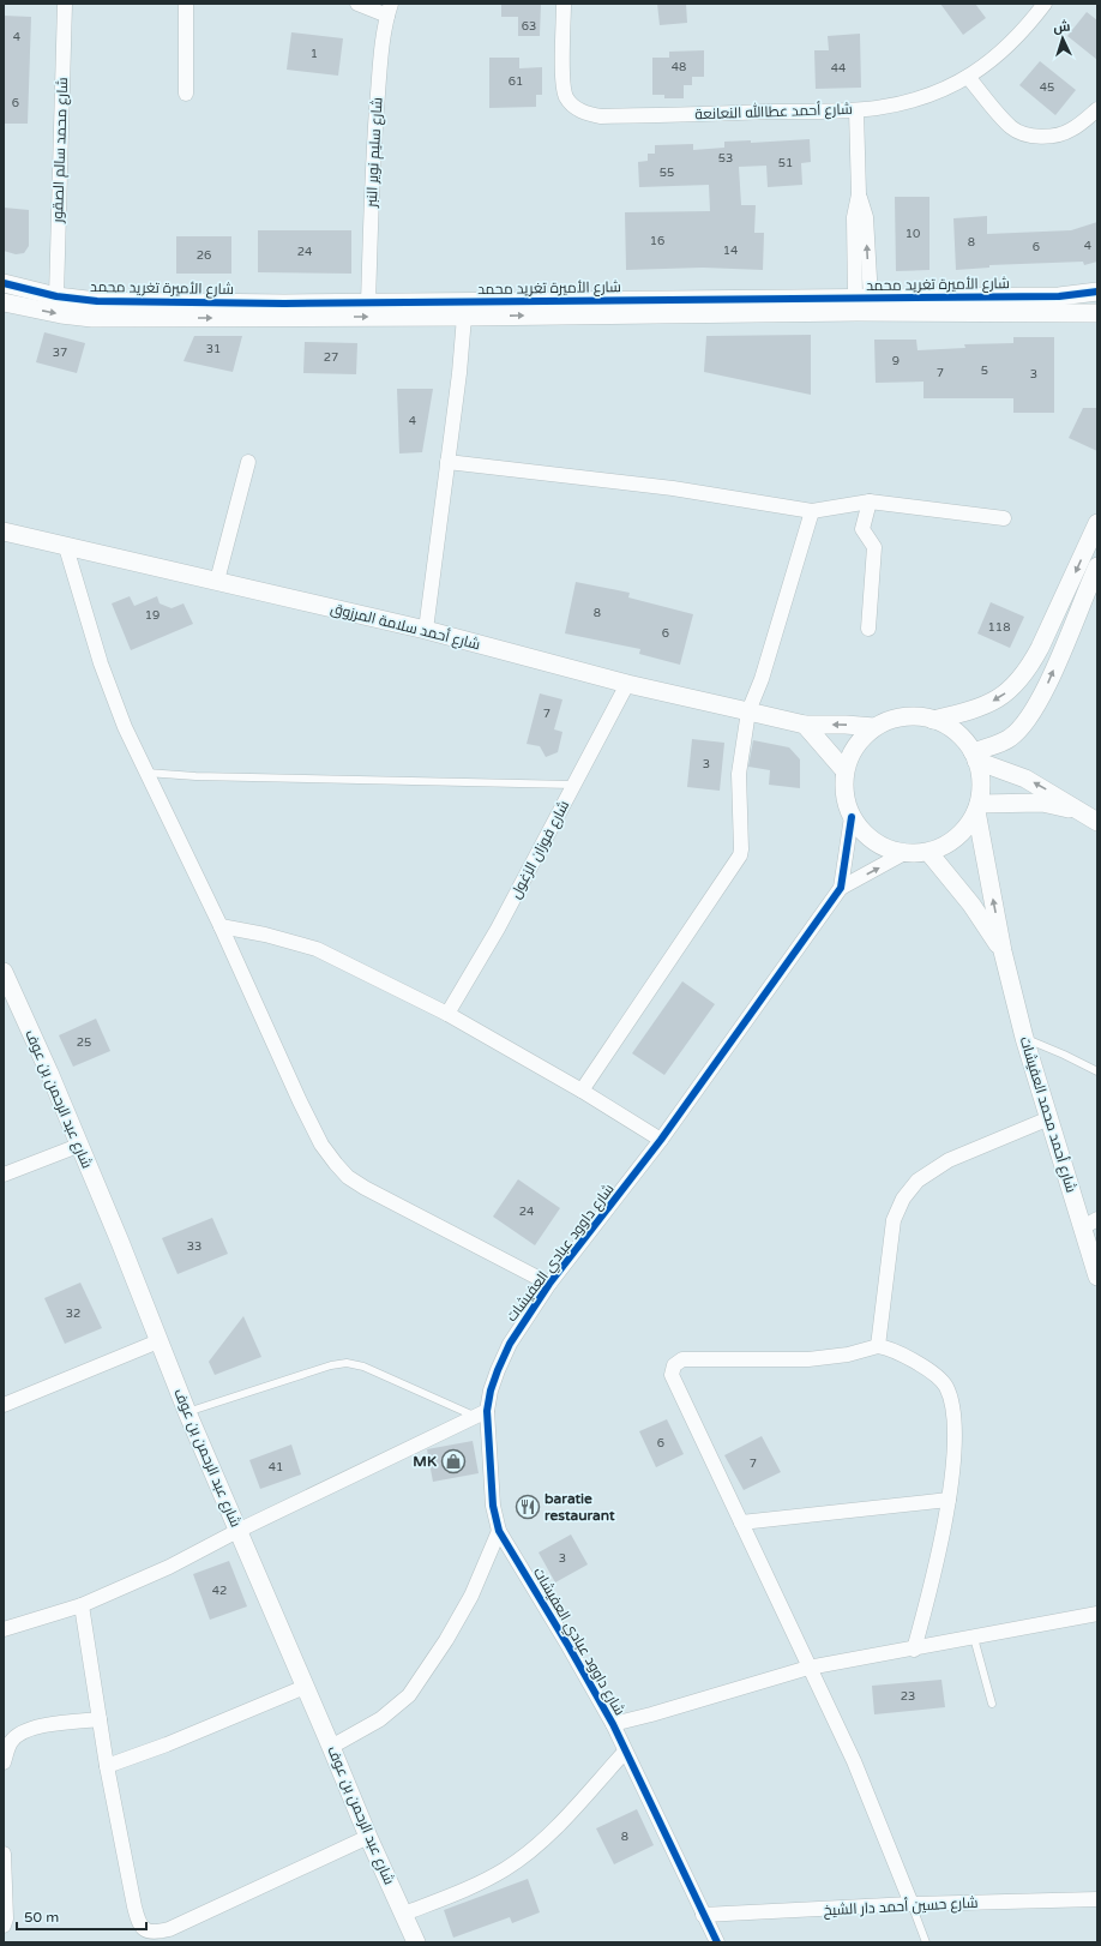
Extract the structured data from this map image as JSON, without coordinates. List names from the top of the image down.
{
  "streets": {
    "street": [
      "شارع أحمد عطاالله النعانعة",
      "شارع محمد سالم الصقور",
      "شارع سليم نوير النبر",
      "شارع الأميرة تغريد محمد",
      "شارع أحمد سلامة المرزوق",
      "شارع فوزان الزغول",
      "شارع عبد الرحمن بن عوف",
      "شارع أحمد محمد العفيشات",
      "شارع داوود عبادي العفيشات",
      "شارع حسين أحمد دار الشيخ"
    ]
  },
  "crossings": [
    ["شارع محمد سالم الصقور", "شارع الأميرة تغريد محمد"],
    ["شارع سليم نوير النبر", "شارع الأميرة تغريد محمد"],
    ["شارع أحمد سلامة المرزوق", "شارع فوزان الزغول"],
    ["شارع أحمد سلامة المرزوق", "شارع أحمد محمد العفيشات"],
    ["شارع أحمد سلامة المرزوق", "شارع داوود عبادي العفيشات"],
    ["شارع أحمد محمد العفيشات", "شارع داوود عبادي العفيشات"],
    ["شارع داوود عبادي العفيشات", "شارع حسين أحمد دار الشيخ"]
  ],
  "places": {
    "shop": ["MK"],
    "restaurant": ["baratie restaurant"]
  },
  "house_numbers": [
    "63",
    "4",
    "1",
    "48",
    "44",
    "61",
    "45",
    "6",
    "53",
    "51",
    "55",
    "10",
    "16",
    "8",
    "4",
    "6",
    "14",
    "24",
    "26",
    "31",
    "37",
    "27",
    "9",
    "5",
    "7",
    "3",
    "4",
    "8",
    "19",
    "118",
    "6",
    "7",
    "3",
    "25",
    "24",
    "33",
    "32",
    "6",
    "7",
    "41",
    "3",
    "42",
    "23",
    "8"
  ],
  "scale_bar": "50 m",
  "north": "top"
}
